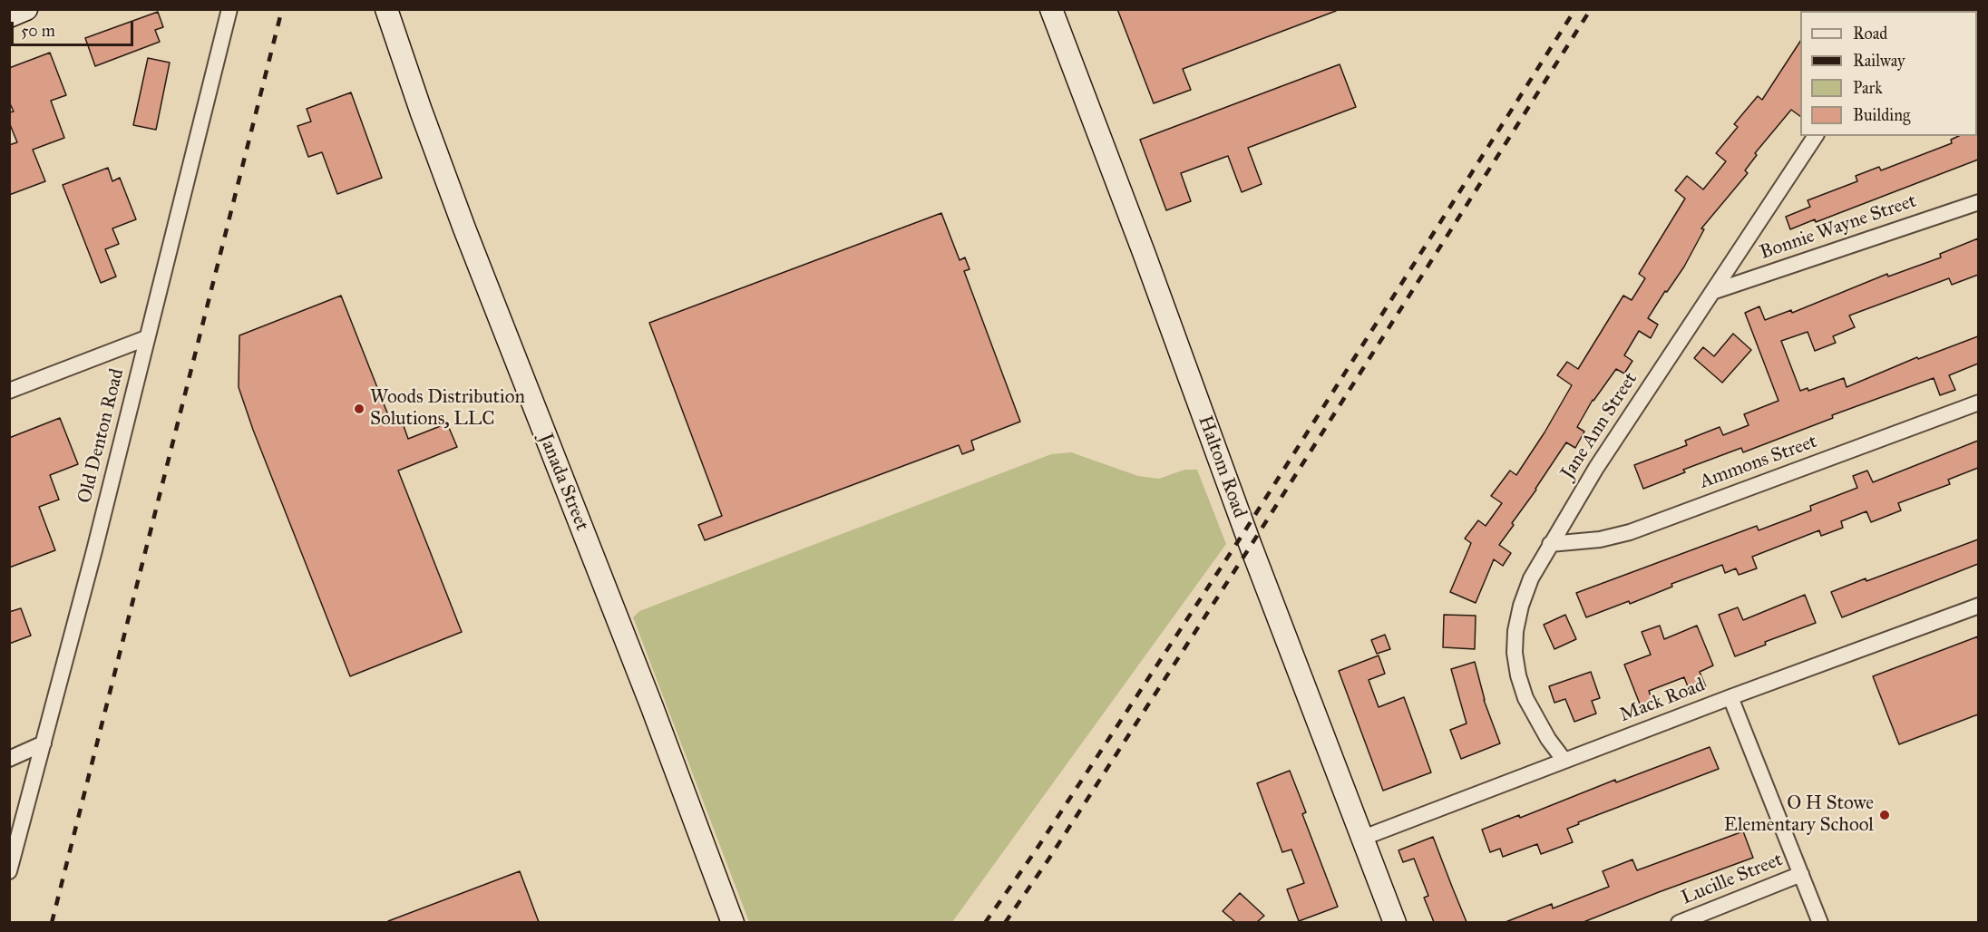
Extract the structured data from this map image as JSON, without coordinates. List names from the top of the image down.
{
  "streets": {
    "main road": ["Haltom Road", "Janada Street"],
    "street": [
      "Bonnie Wayne Street",
      "Jane Ann Street",
      "Old Denton Road",
      "Ammons Street",
      "Mack Road",
      "Lucille Street"
    ]
  },
  "crossings": [
    ["Bonnie Wayne Street", "Jane Ann Street"],
    ["Jane Ann Street", "Ammons Street"],
    ["Jane Ann Street", "Mack Road"],
    ["Haltom Road", "Mack Road"]
  ],
  "places": ["Woods Distribution Solutions, LLC", "O H Stowe Elementary School"],
  "legend": [
    "Road",
    "Railway",
    "Park",
    "Building"
  ],
  "scale_bar": "50 m"
}
